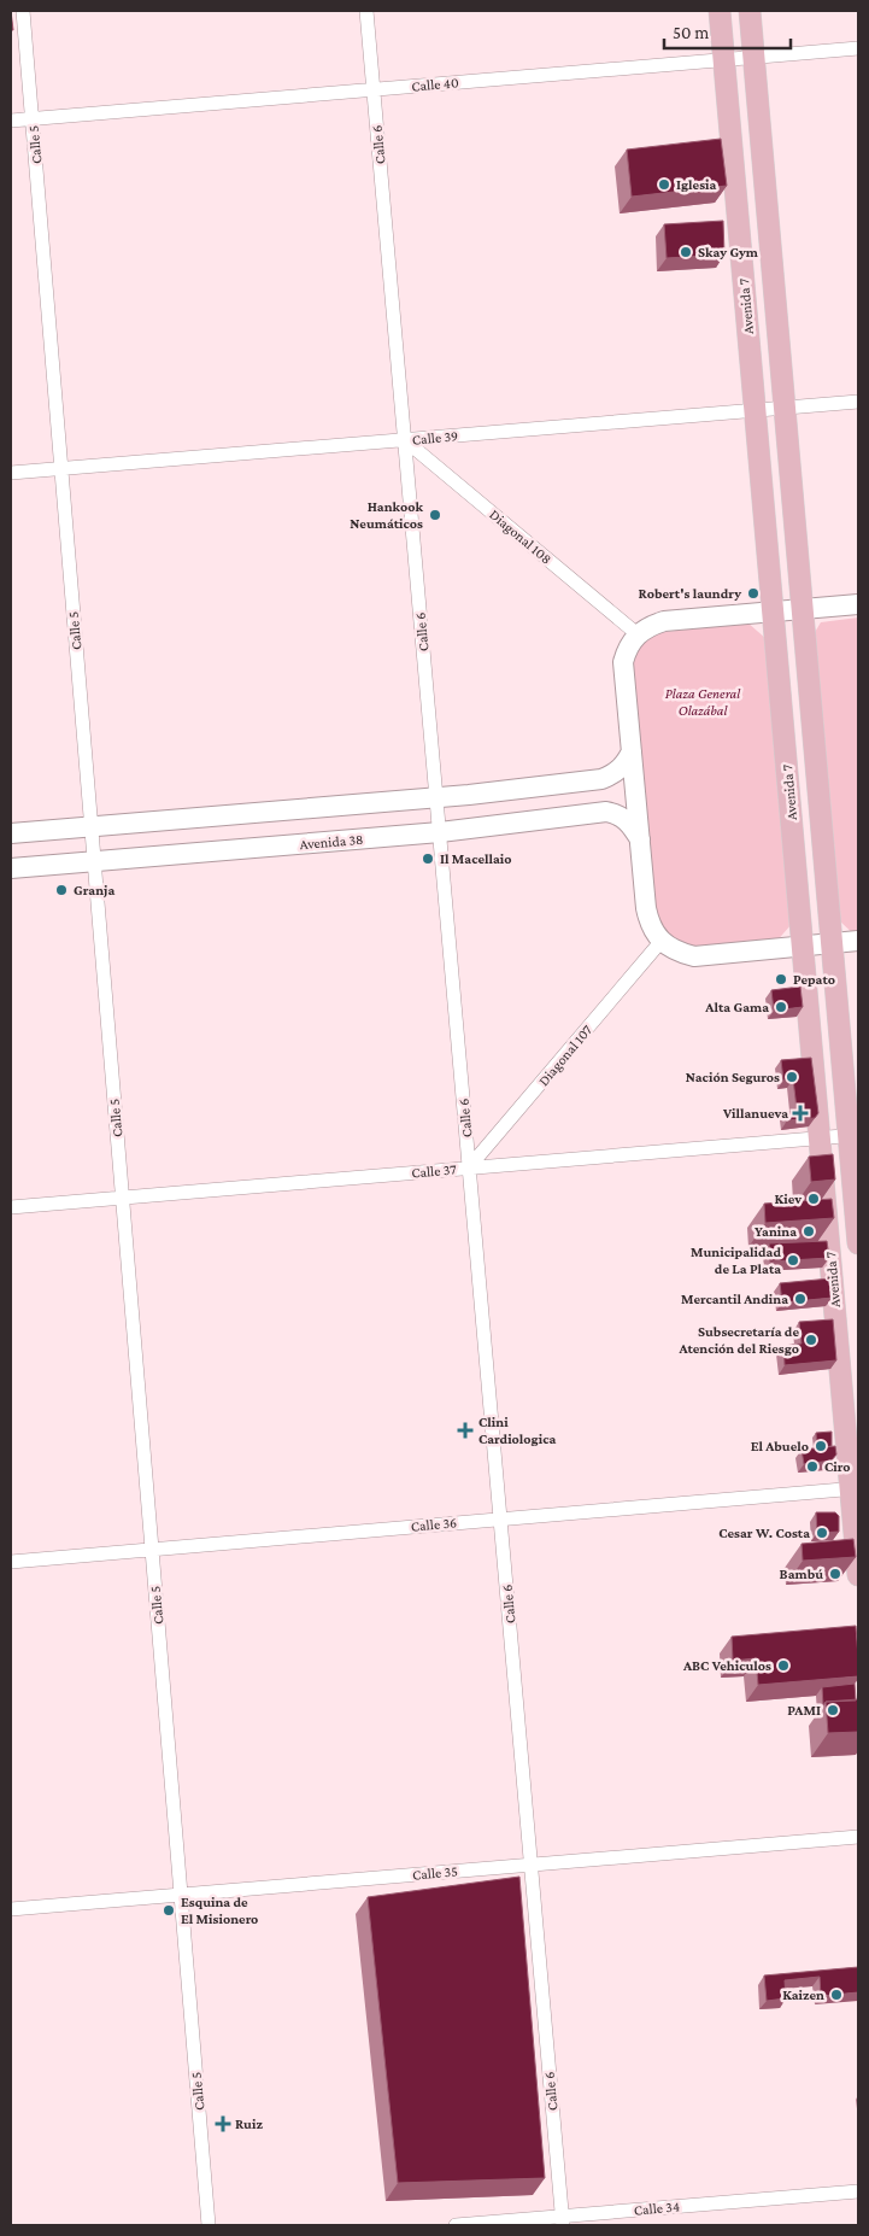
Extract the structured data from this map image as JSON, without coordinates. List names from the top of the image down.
{
  "streets": {
    "main road": ["Avenida 7", "Avenida 38"],
    "street": [
      "Calle 40",
      "Calle 5",
      "Calle 6",
      "Calle 39",
      "Diagonal 108",
      "Diagonal 107",
      "Calle 37",
      "Calle 36",
      "Calle 35",
      "Calle 34"
    ]
  },
  "crossings": [
    ["Calle 40", "Calle 5"],
    ["Calle 40", "Calle 6"],
    ["Calle 40", "Avenida 7"],
    ["Calle 5", "Calle 39"],
    ["Calle 5", "Avenida 38"],
    ["Calle 5", "Calle 37"],
    ["Calle 5", "Calle 36"],
    ["Calle 5", "Calle 35"],
    ["Calle 6", "Calle 39"],
    ["Calle 6", "Diagonal 108"],
    ["Calle 6", "Avenida 38"],
    ["Calle 6", "Diagonal 107"],
    ["Calle 6", "Calle 37"],
    ["Calle 6", "Calle 36"],
    ["Calle 6", "Calle 35"],
    ["Calle 6", "Calle 34"],
    ["Avenida 7", "Calle 39"],
    ["Avenida 7", "Calle 37"],
    ["Avenida 7", "Calle 36"],
    ["Calle 39", "Diagonal 108"],
    ["Diagonal 107", "Calle 37"]
  ],
  "parks": ["Plaza General Olazábal"],
  "places": {
    "other": [
      "Iglesia",
      "Skay Gym",
      "Hankook Neumáticos",
      "Robert's laundry",
      "Il Macellaio",
      "Granja",
      "Pepato",
      "Alta Gama",
      "Nación Seguros",
      "Kiev",
      "Yanina",
      "Municipalidad de La Plata",
      "Mercantil Andina",
      "Subsecretaría de Atención del Riesgo",
      "El Abuelo",
      "Ciro",
      "Cesar W. Costa",
      "Bambú",
      "ABC Vehiculos",
      "PAMI",
      "Esquina de El Misionero",
      "Kaizen"
    ],
    "health": ["Villanueva", "Clini Cardiologica", "Ruiz"]
  },
  "scale_bar": "50 m"
}
